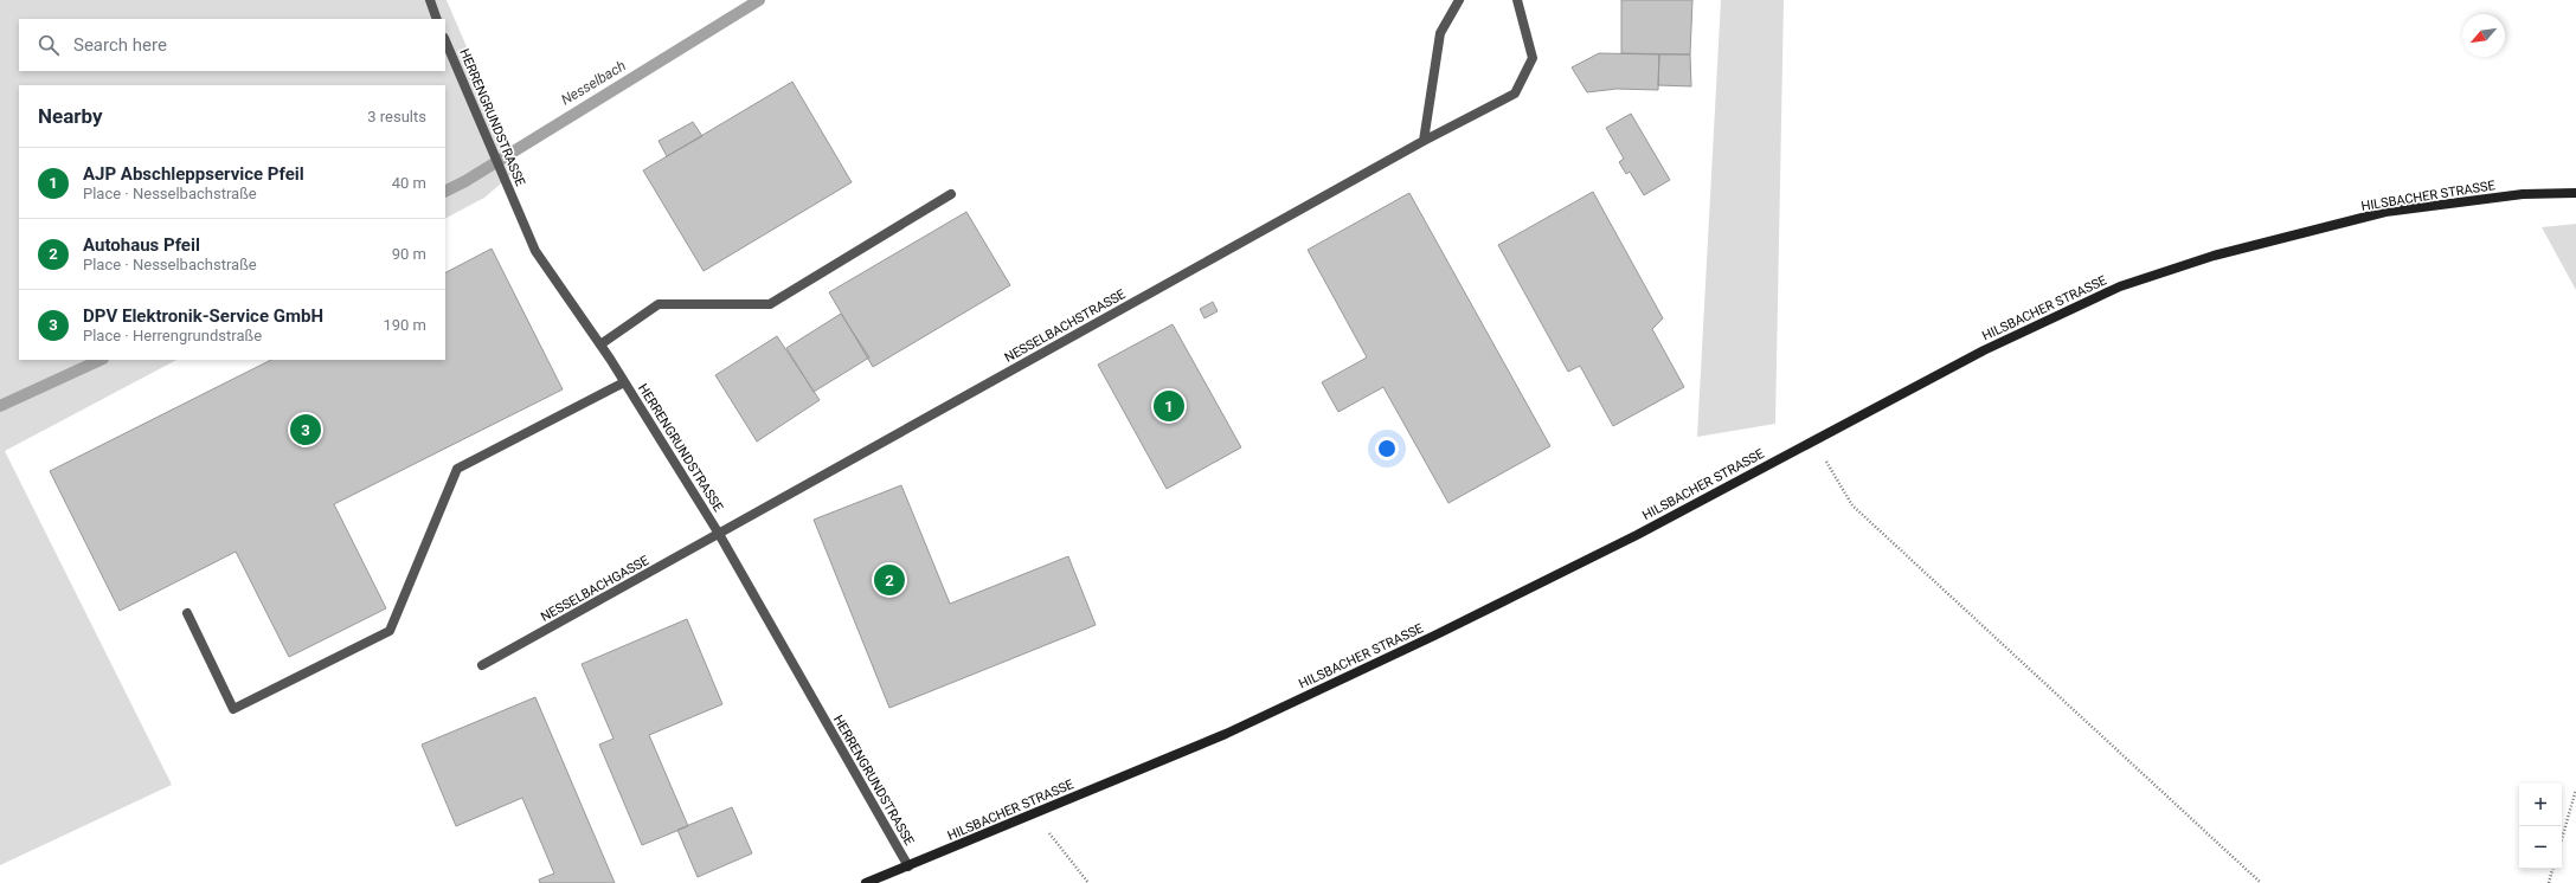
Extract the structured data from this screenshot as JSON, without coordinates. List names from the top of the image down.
{
  "streets": {
    "main road": ["HILSBACHER STRASSE"],
    "street": ["HERRENGRUNDSTRASSE", "NESSELBACHSTRASSE", "NESSELBACHGASSE"]
  },
  "crossings": [
    ["HERRENGRUNDSTRASSE", "HILSBACHER STRASSE"],
    ["HERRENGRUNDSTRASSE", "NESSELBACHSTRASSE"],
    ["HERRENGRUNDSTRASSE", "NESSELBACHGASSE"],
    ["NESSELBACHSTRASSE", "NESSELBACHGASSE"]
  ],
  "water": ["Nesselbach"],
  "north": "bottom left",
  "page": {
    "search": "Search here",
    "heading": ["Nearby", "3 results"],
    "list": [
      {
        "mark": "1",
        "name": "AJP Abschleppservice Pfeil",
        "note": "Place · Nesselbachstraße",
        "value": "40 m"
      },
      {
        "mark": "2",
        "name": "Autohaus Pfeil",
        "note": "Place · Nesselbachstraße",
        "value": "90 m"
      },
      {
        "mark": "3",
        "name": "DPV Elektronik-Service GmbH",
        "note": "Place · Herrengrundstraße",
        "value": "190 m"
      }
    ],
    "pins": ["1", "3", "2"],
    "map_buttons": ["+", "−"]
  }
}
